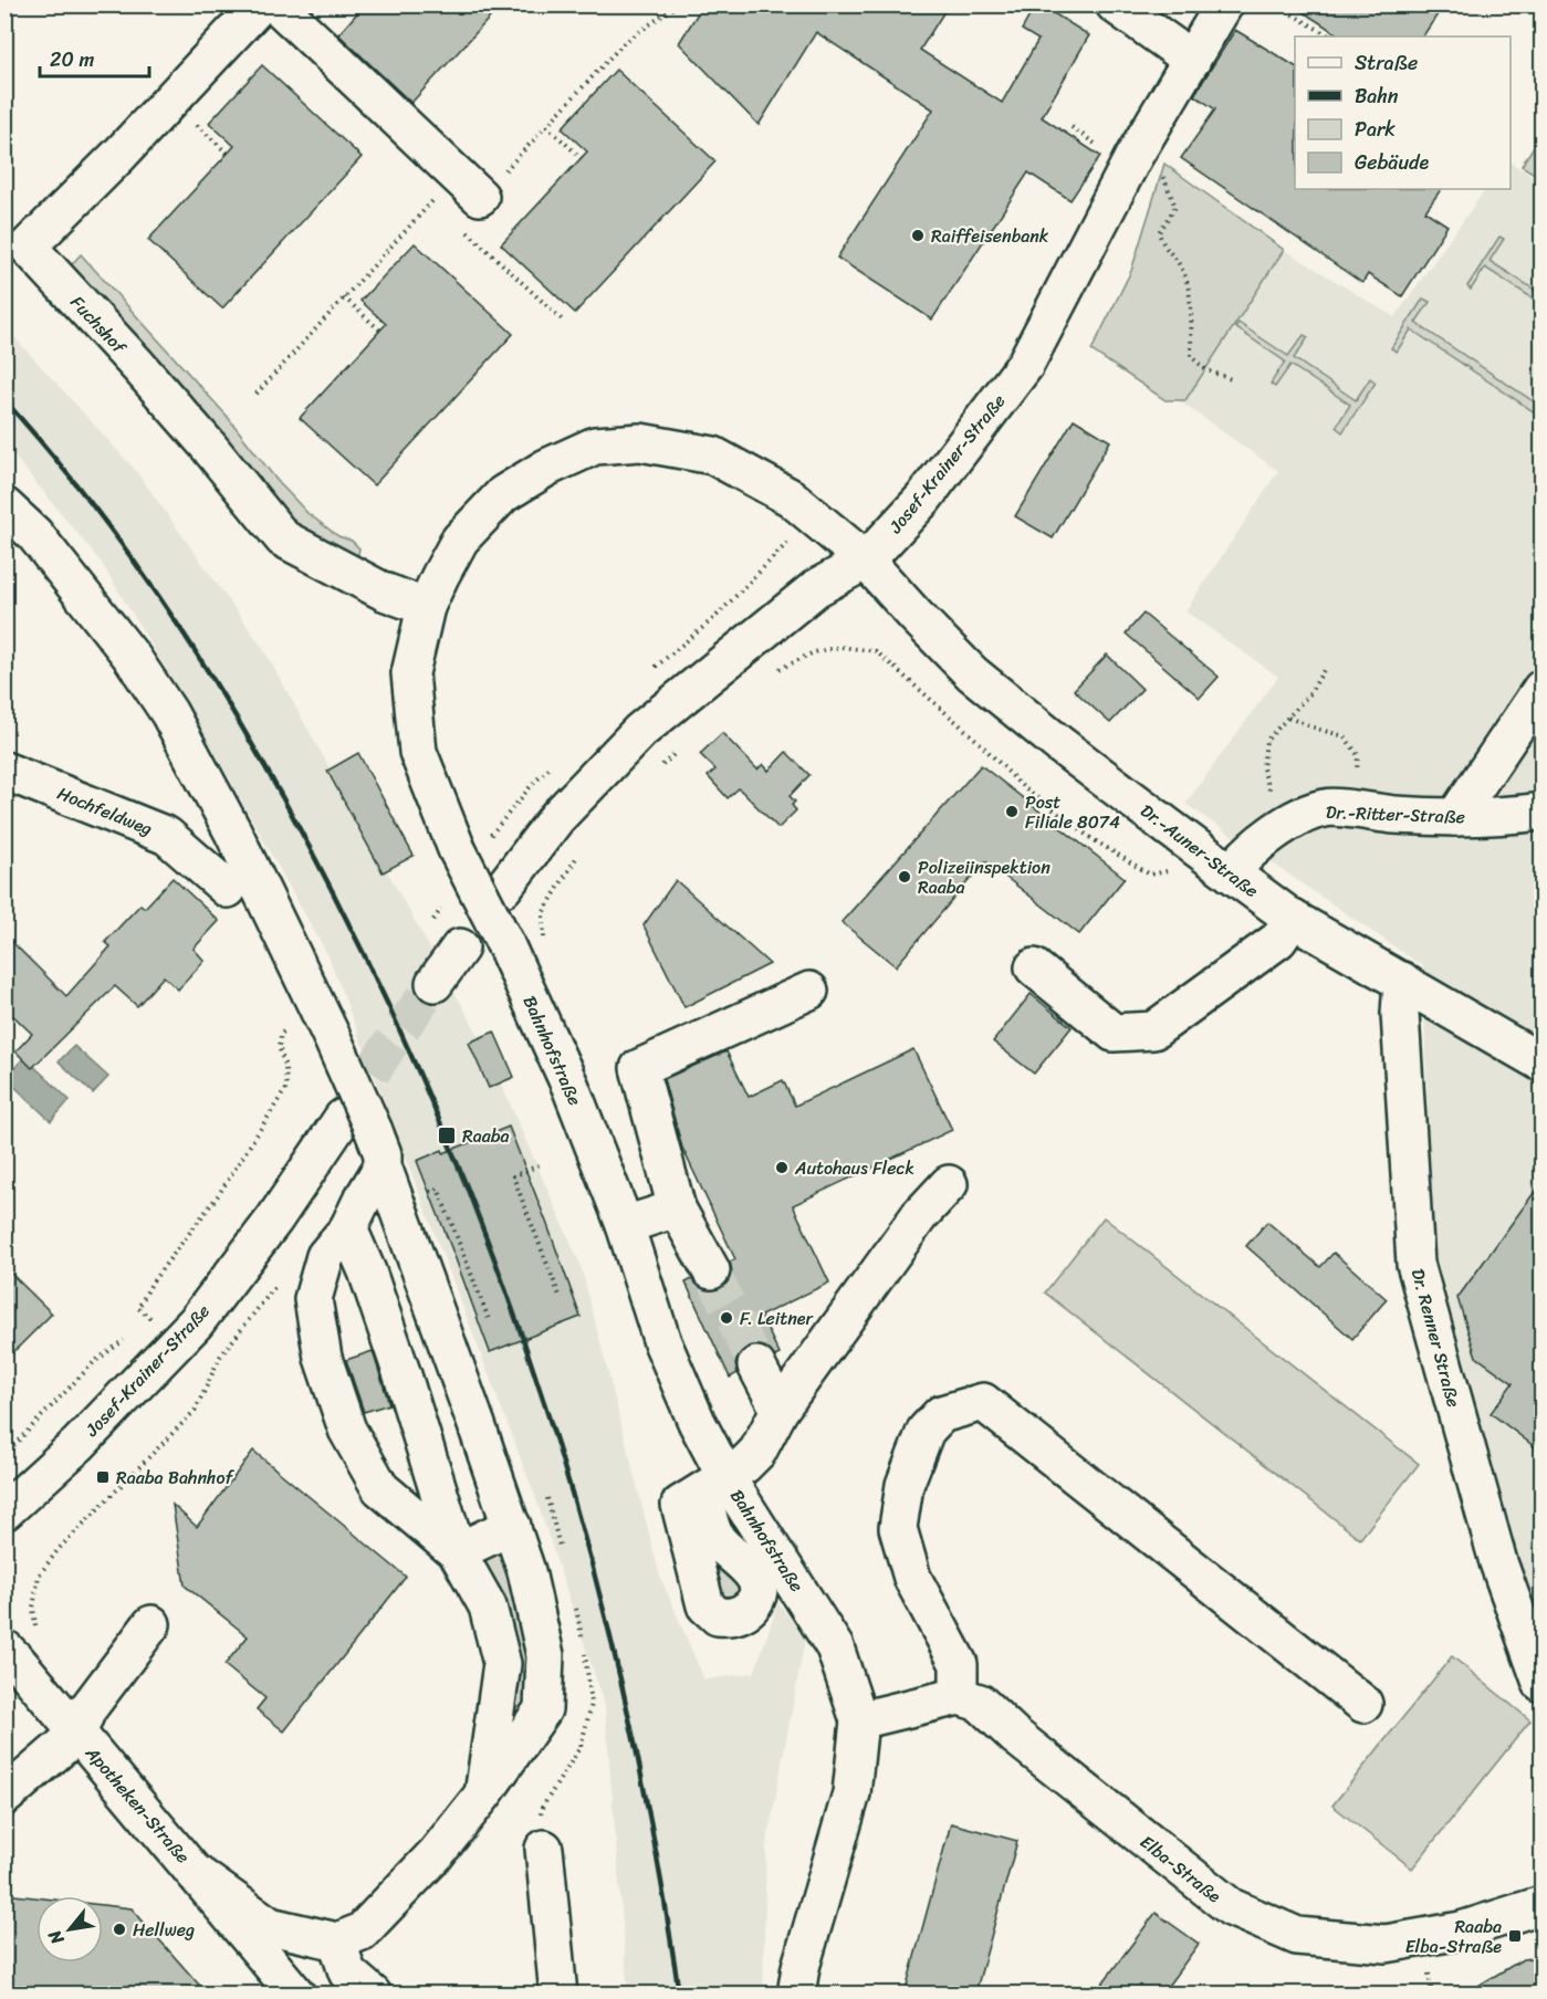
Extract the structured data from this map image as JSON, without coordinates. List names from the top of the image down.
{
  "streets": {
    "street": [
      "Fuchshof",
      "Josef-Krainer-Straße",
      "Hochfeldweg",
      "Dr.-Ritter-Straße",
      "Dr.-Auner-Straße",
      "Bahnhofstraße",
      "Dr. Renner Straße",
      "Apotheken-Straße",
      "Elba-Straße"
    ]
  },
  "crossings": [
    ["Fuchshof", "Bahnhofstraße"],
    ["Josef-Krainer-Straße", "Dr.-Auner-Straße"],
    ["Josef-Krainer-Straße", "Bahnhofstraße"],
    ["Dr.-Ritter-Straße", "Dr.-Auner-Straße"],
    ["Dr.-Auner-Straße", "Bahnhofstraße"],
    ["Dr.-Auner-Straße", "Dr. Renner Straße"]
  ],
  "places": {
    "other": [
      "Raiffeisenbank",
      "Post Filiale 8074",
      "Polizeiinspektion Raaba",
      "Autohaus Fleck",
      "F. Leitner",
      "Hellweg"
    ],
    "transit": ["Raaba", "Raaba Bahnhof", "Raaba Elba-Straße"]
  },
  "legend": [
    "Straße",
    "Bahn",
    "Park",
    "Gebäude"
  ],
  "scale_bar": "20 m",
  "north": "bottom left"
}
